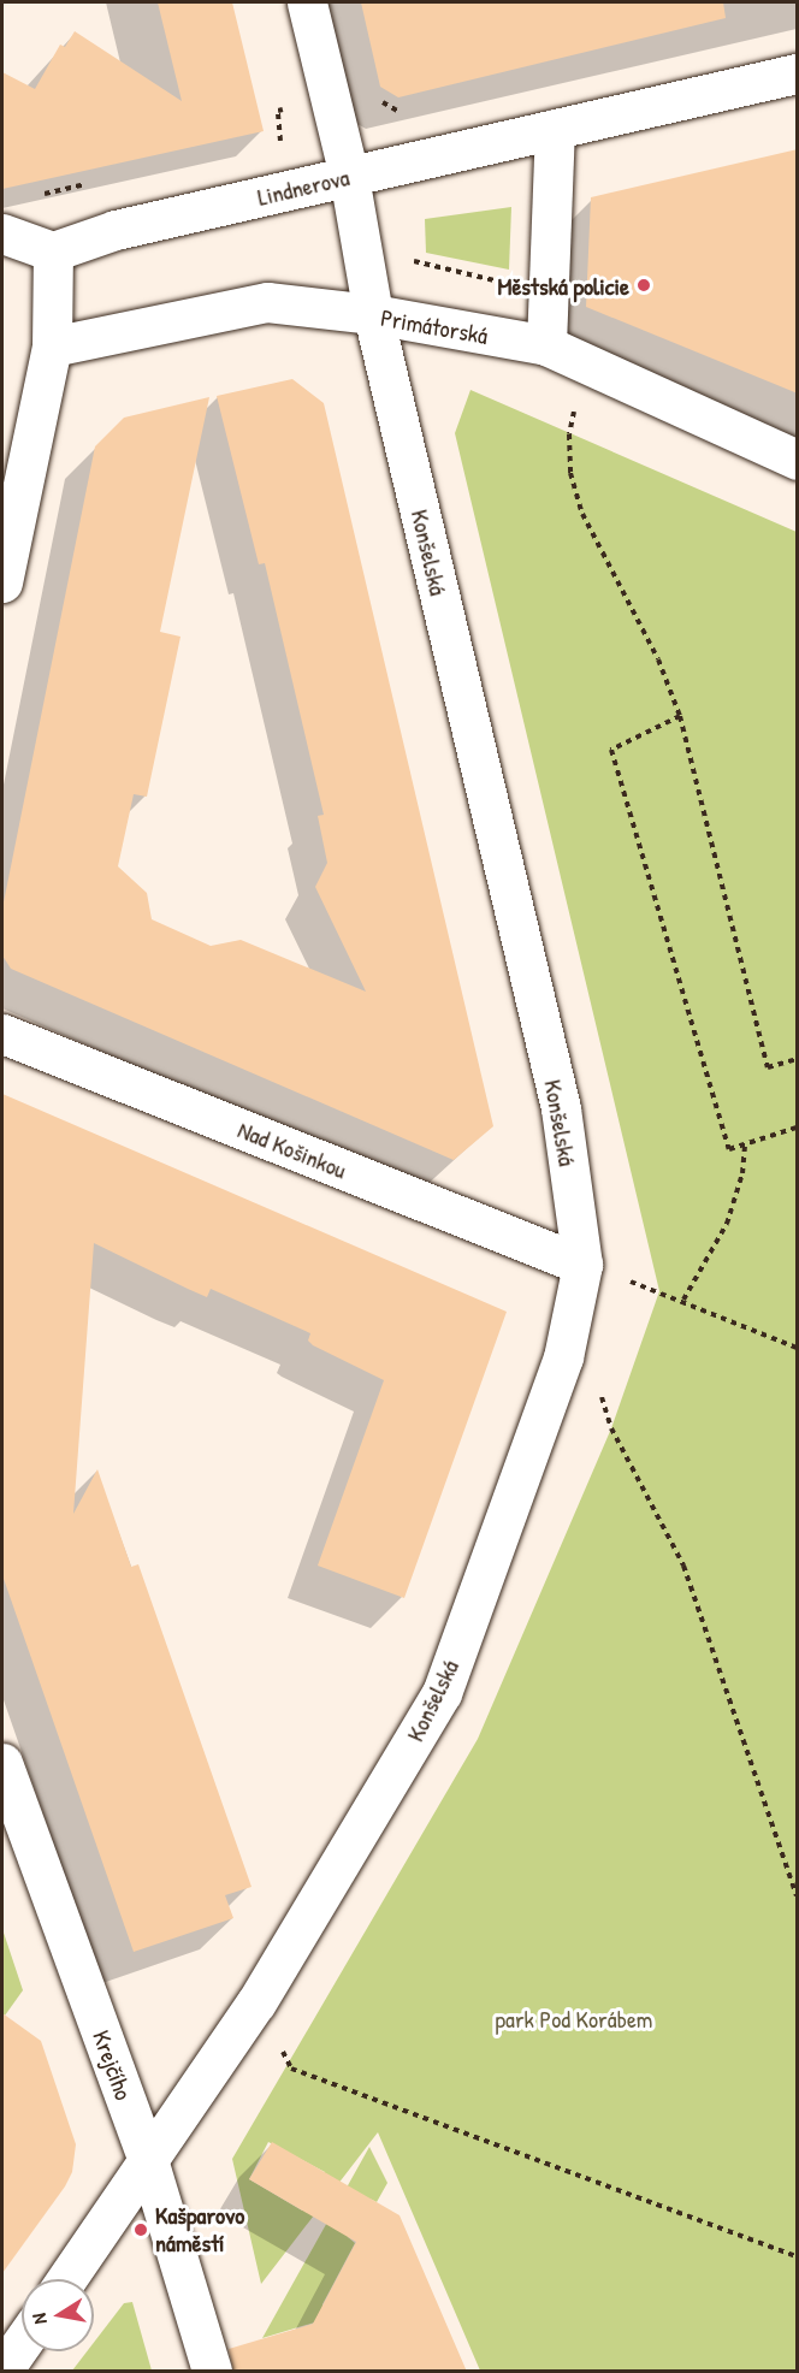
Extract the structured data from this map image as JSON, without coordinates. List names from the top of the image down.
{
  "streets": {
    "street": [
      "Lindnerova",
      "Primátorská",
      "Konšelská",
      "Nad Košinkou",
      "Krejčího"
    ]
  },
  "crossings": [
    ["Lindnerova", "Konšelská"],
    ["Primátorská", "Konšelská"],
    ["Konšelská", "Nad Košinkou"],
    ["Konšelská", "Krejčího"]
  ],
  "parks": ["park Pod Korábem"],
  "places": ["Městská policie", "Kašparovo náměstí"],
  "north": "left"
}
